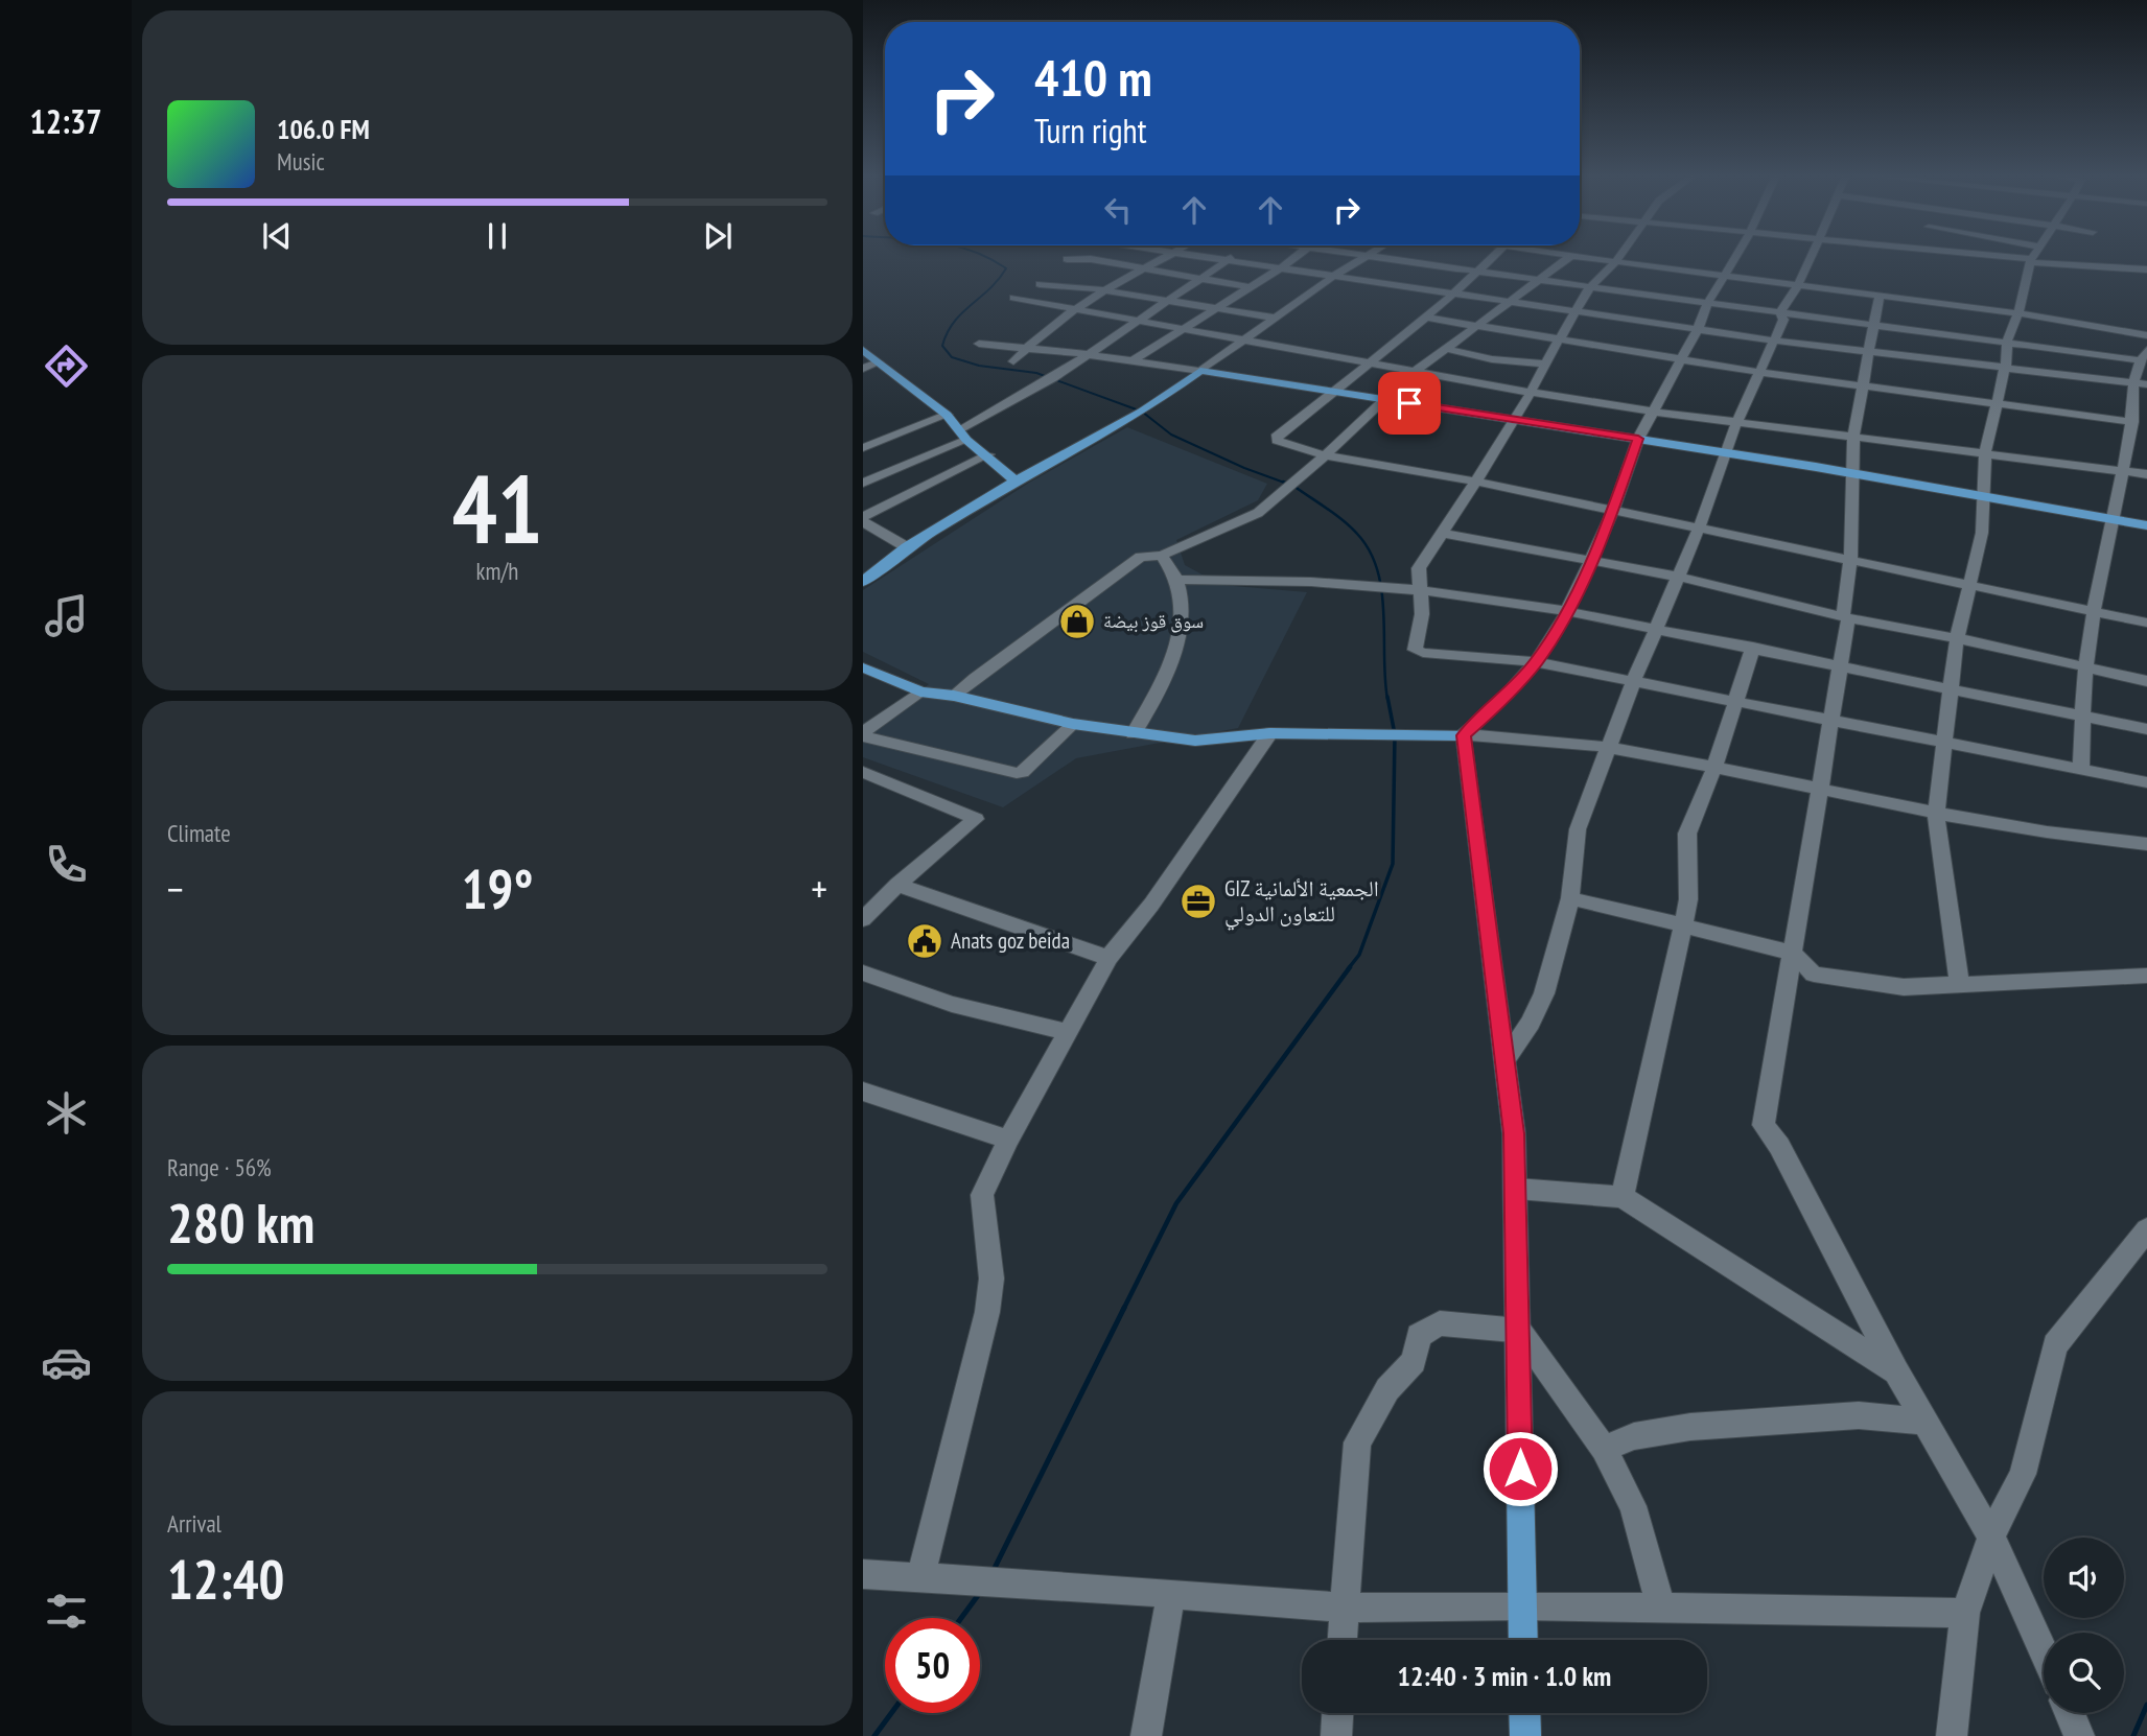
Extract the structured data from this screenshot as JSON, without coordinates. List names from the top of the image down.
{
  "places": {
    "shop": ["سوق قوز بيضة"],
    "office": ["GIZ الجمعية الألمانية للتعاون الدولي"],
    "public building": ["Anats goz beida"]
  },
  "page": {
    "tabs": "12:37",
    "turn": ["410 m", "Turn right"],
    "song": ["106.0 FM", "Music"],
    "tile": [
      ["41", "km/h"],
      "Climate",
      ["Range · 56%", "280 km"],
      ["Arrival", "12:40"]
    ],
    "heat": ["−", "19°", "+"],
    "limit": "50",
    "trip": "12:40 · 3 min · 1.0 km"
  }
}
